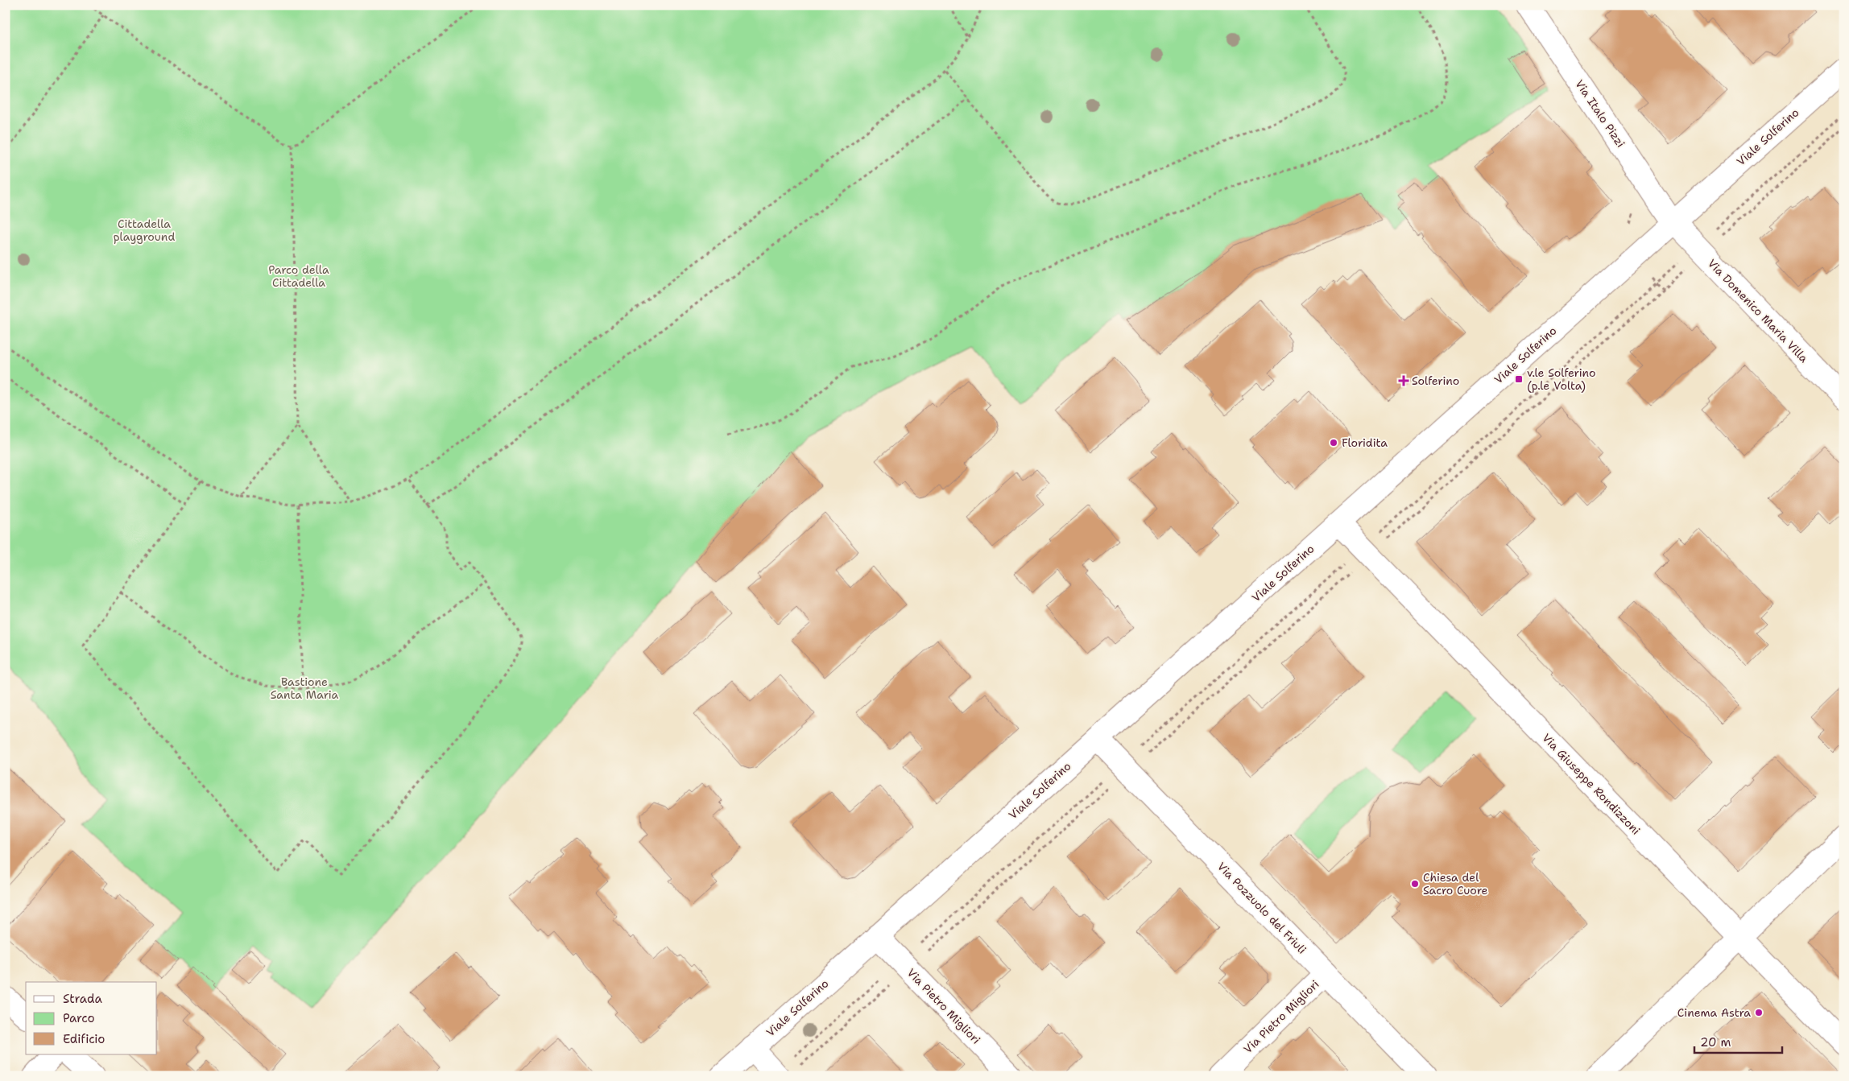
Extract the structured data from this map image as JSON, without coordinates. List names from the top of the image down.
{
  "streets": {
    "street": [
      "Via Italo Pizzi",
      "Viale Solferino",
      "Via Domenico Maria Villa",
      "Via Giuseppe Rondizzoni",
      "Via Pozzuolo del Friuli",
      "Via Pietro Migliori"
    ]
  },
  "crossings": [
    ["Via Italo Pizzi", "Viale Solferino"],
    ["Via Italo Pizzi", "Via Domenico Maria Villa"],
    ["Viale Solferino", "Via Domenico Maria Villa"],
    ["Viale Solferino", "Via Giuseppe Rondizzoni"],
    ["Viale Solferino", "Via Pozzuolo del Friuli"],
    ["Viale Solferino", "Via Pietro Migliori"],
    ["Via Pozzuolo del Friuli", "Via Pietro Migliori"]
  ],
  "parks": ["Cittadella playground", "Parco della Cittadella", "Bastione Santa Maria"],
  "places": {
    "transit": ["v.le Solferino (p.le Volta)"],
    "health": ["Solferino"],
    "other": ["Floridita", "Chiesa del Sacro Cuore", "Cinema Astra"]
  },
  "legend": ["Strada", "Parco", "Edificio"],
  "scale_bar": "20 m"
}
